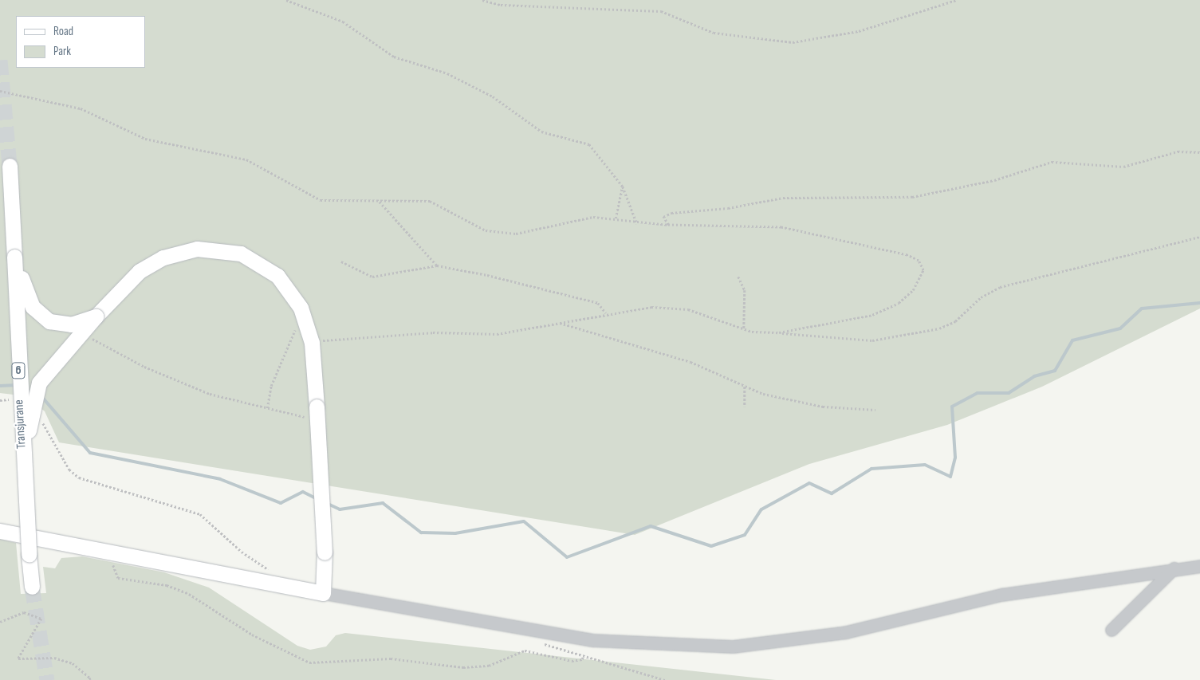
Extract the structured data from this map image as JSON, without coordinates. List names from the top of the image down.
{
  "streets": {
    "main road": ["6", "Transjurane"]
  },
  "legend": ["Road", "Park"]
}
